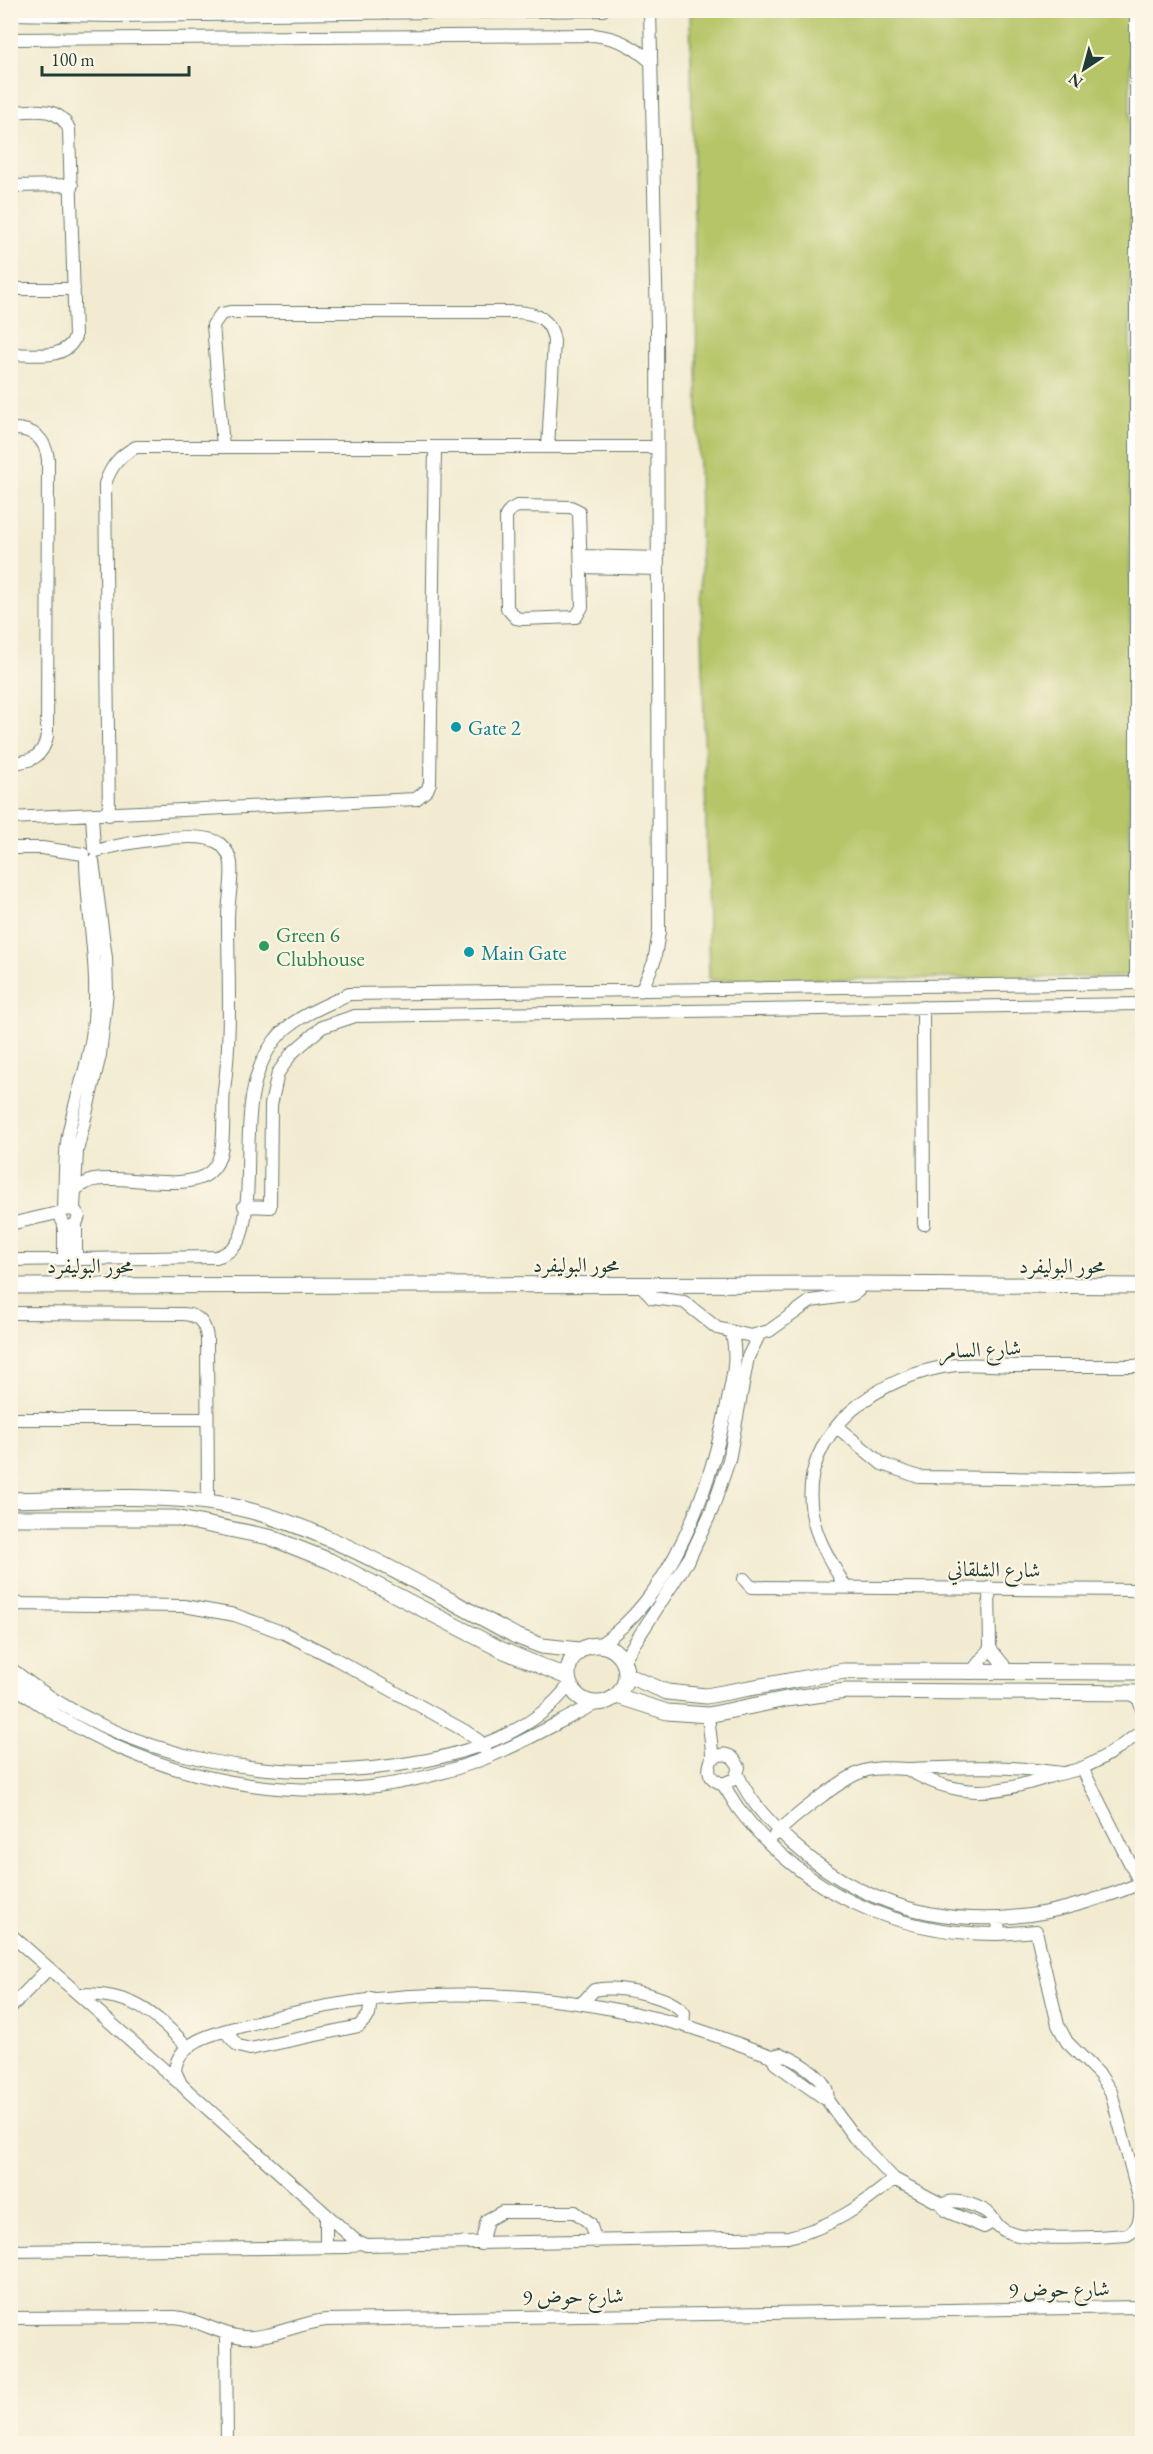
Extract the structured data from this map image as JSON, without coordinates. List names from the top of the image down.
{
  "streets": {
    "street": [
      "محور البوليفرد",
      "شارع السامر",
      "شارع الشلقاني",
      "شارع حوض 9"
    ]
  },
  "places": ["Gate 2", "Green 6 Clubhouse", "Main Gate"],
  "scale_bar": "100 m",
  "north": "bottom left"
}
